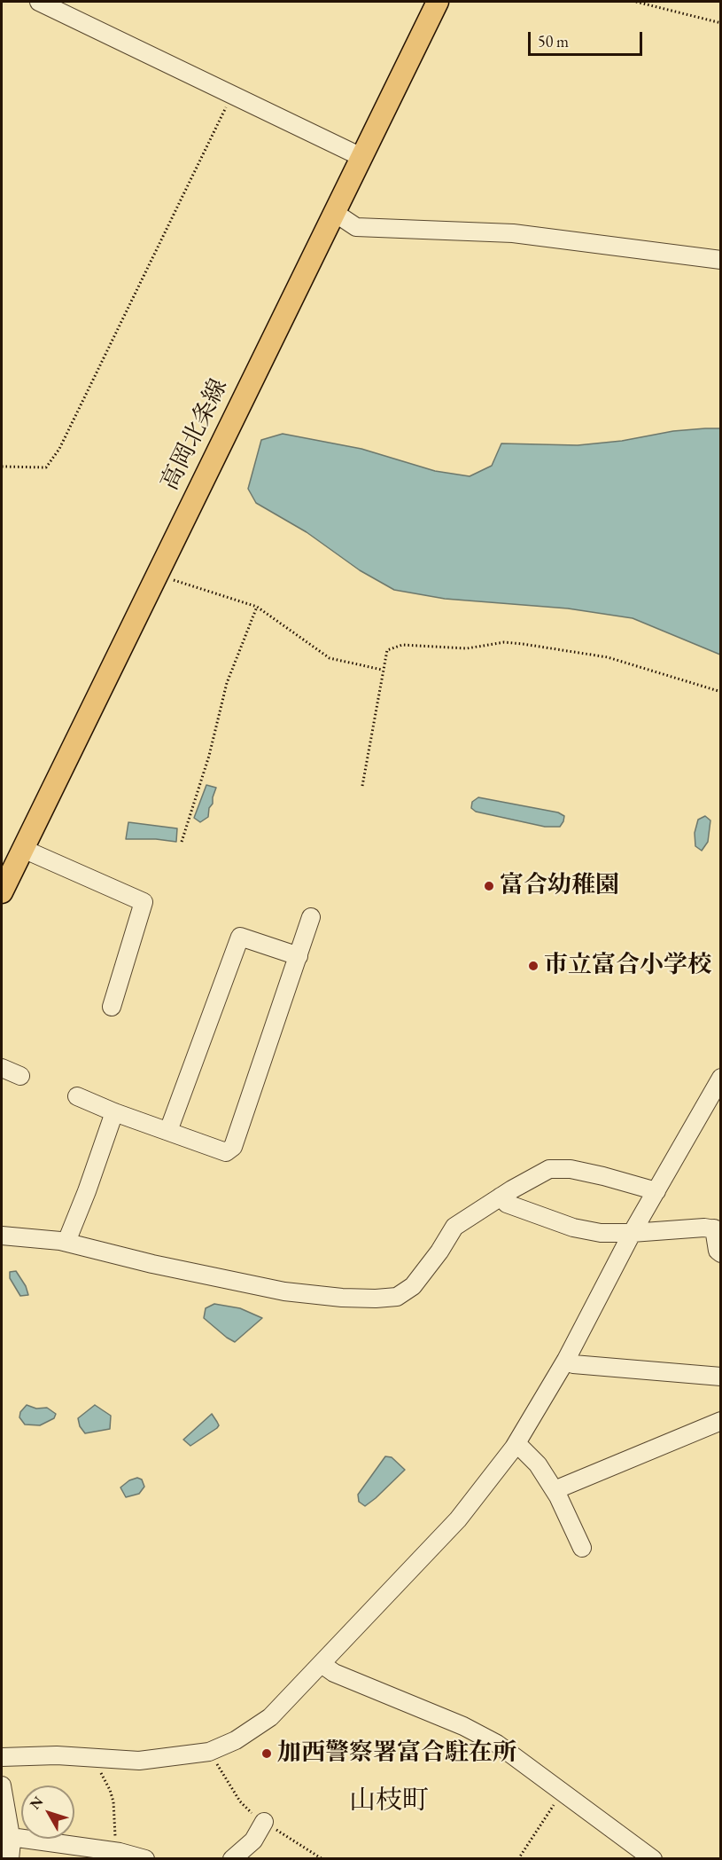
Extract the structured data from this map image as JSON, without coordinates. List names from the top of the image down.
{
  "streets": {
    "main road": ["高岡北条線"]
  },
  "districts": ["山枝町"],
  "places": ["富合幼稚園", "市立富合小学校", "加西警察署富合駐在所"],
  "scale_bar": "50 m",
  "north": "top left"
}
